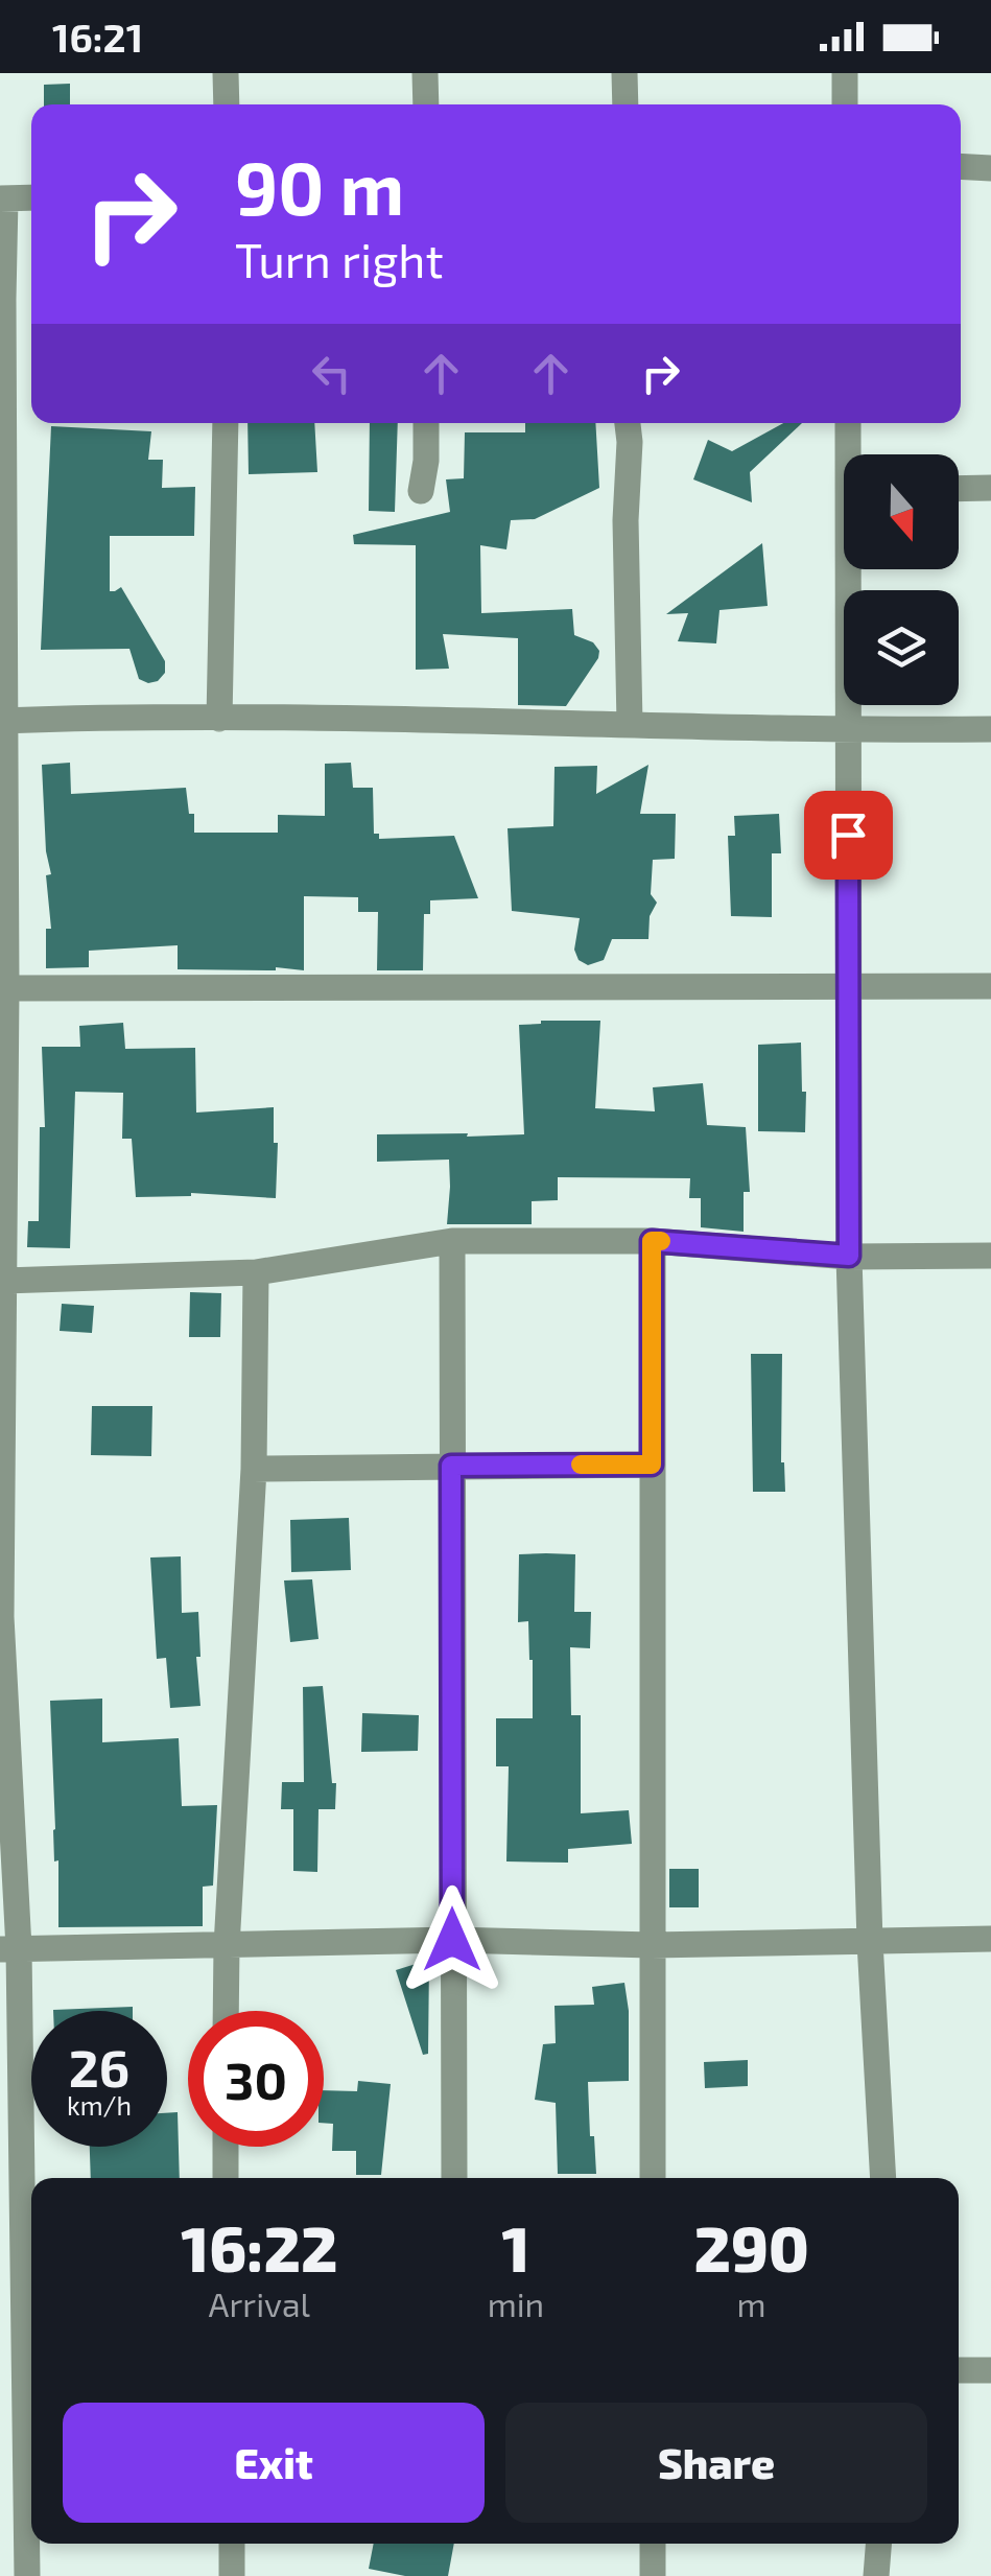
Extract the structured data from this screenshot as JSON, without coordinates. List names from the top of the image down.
{
  "north": "bottom",
  "page": {
    "status": "16:21",
    "turn": ["90 m", "Turn right"],
    "speed": "26 km/h",
    "limit": "30",
    "eta": [
      "16:22",
      "Arrival",
      "1",
      "min",
      "290",
      "m"
    ],
    "buttons": ["Exit", "Share"]
  }
}
